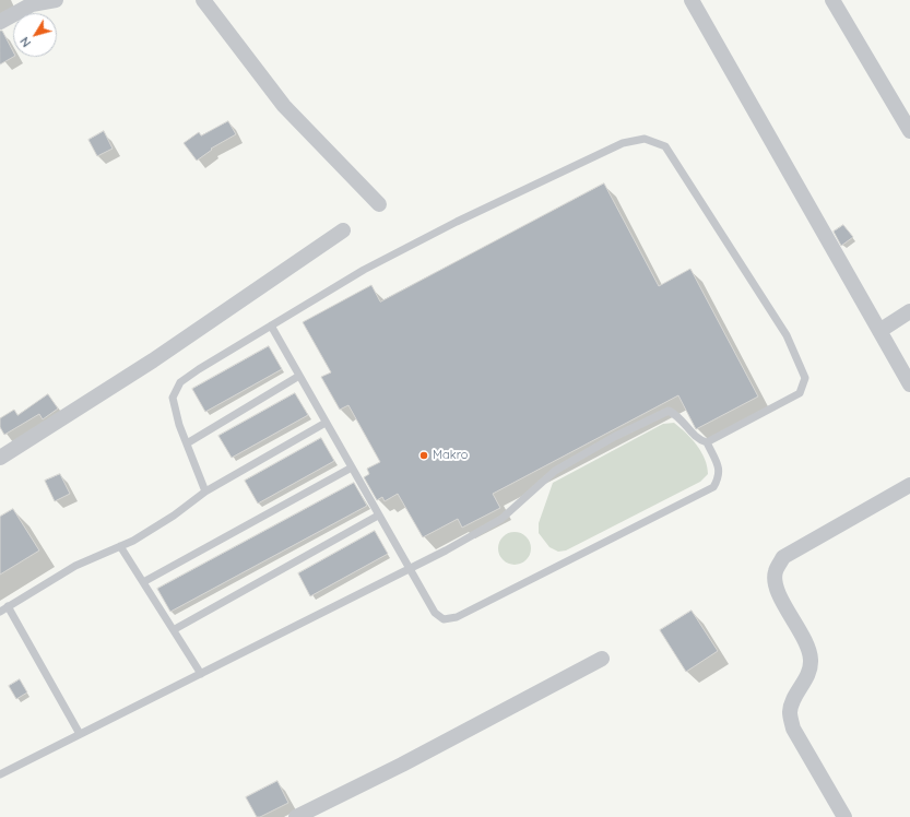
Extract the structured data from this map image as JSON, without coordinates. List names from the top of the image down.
{
  "places": ["Makro"],
  "north": "bottom left"
}
